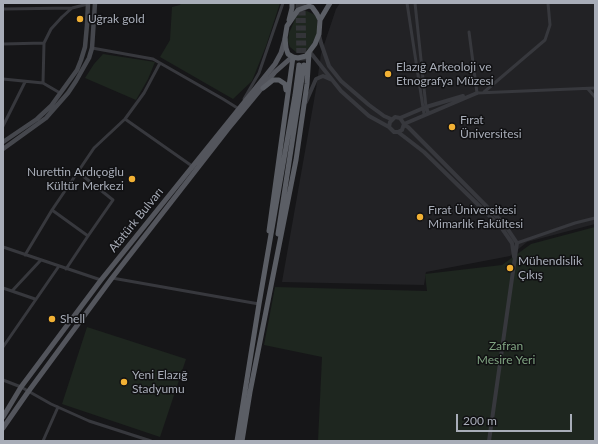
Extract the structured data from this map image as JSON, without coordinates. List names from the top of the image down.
{
  "streets": {
    "main road": ["Atatürk Bulvarı"]
  },
  "parks": ["Zafran Mesire Yeri"],
  "places": [
    "Uğrak gold",
    "Elazığ Arkeoloji ve Etnografya Müzesi",
    "Fırat Üniversitesi",
    "Nurettin Ardıçoğlu Kültür Merkezi",
    "Fırat Üniversitesi Mimarlık Fakültesi",
    "Mühendislik Çıkış",
    "Shell",
    "Yeni Elazığ Stadyumu"
  ],
  "scale_bar": "200 m"
}
